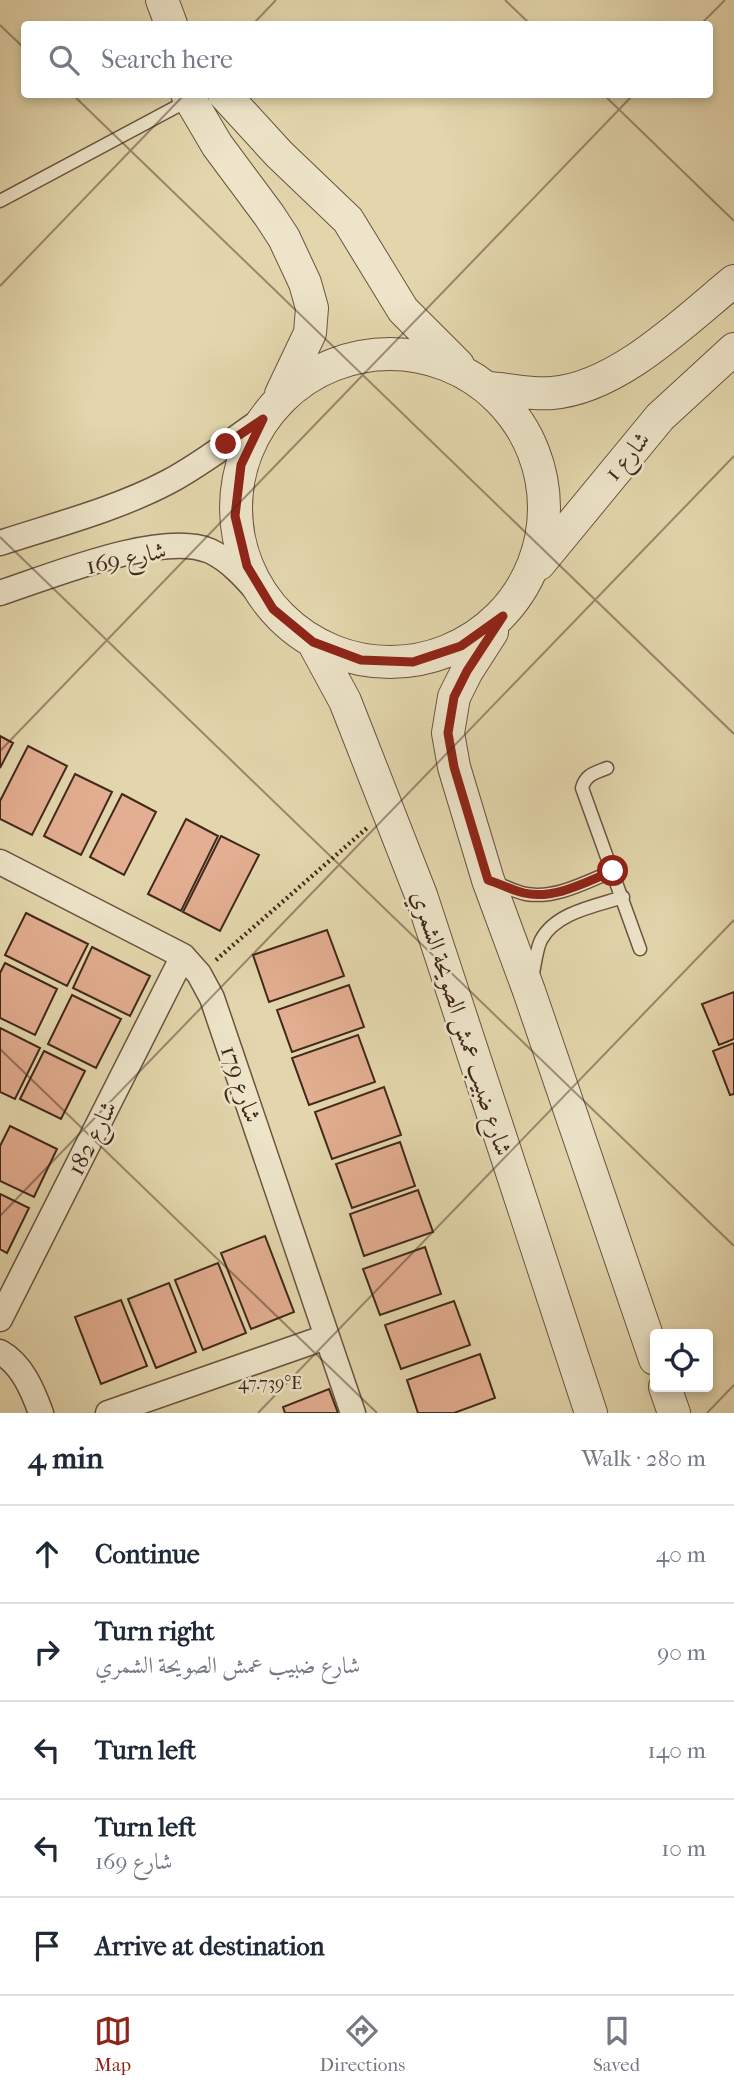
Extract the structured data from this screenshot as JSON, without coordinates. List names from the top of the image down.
{
  "streets": {
    "street": [
      "شارع 1",
      "شارع 169",
      "شارع ضبيب عمش الصويحة الشمري",
      "شارع 179",
      "شارع 182"
    ]
  },
  "crossings": [
    ["شارع 179", "شارع 182"]
  ],
  "page": {
    "search": "Search here",
    "heading": ["4 min", "Walk · 280 m"],
    "list": [
      ["Continue", "40 m"],
      ["Turn right", "شارع ضبيب عمش الصويحة الشمري", "90 m"],
      ["Turn left", "140 m"],
      ["Turn left", "شارع 169", "10 m"],
      "Arrive at destination"
    ],
    "nav": ["Map", "Directions", "Saved"]
  },
  "coordinates": ["47.739°E"]
}
